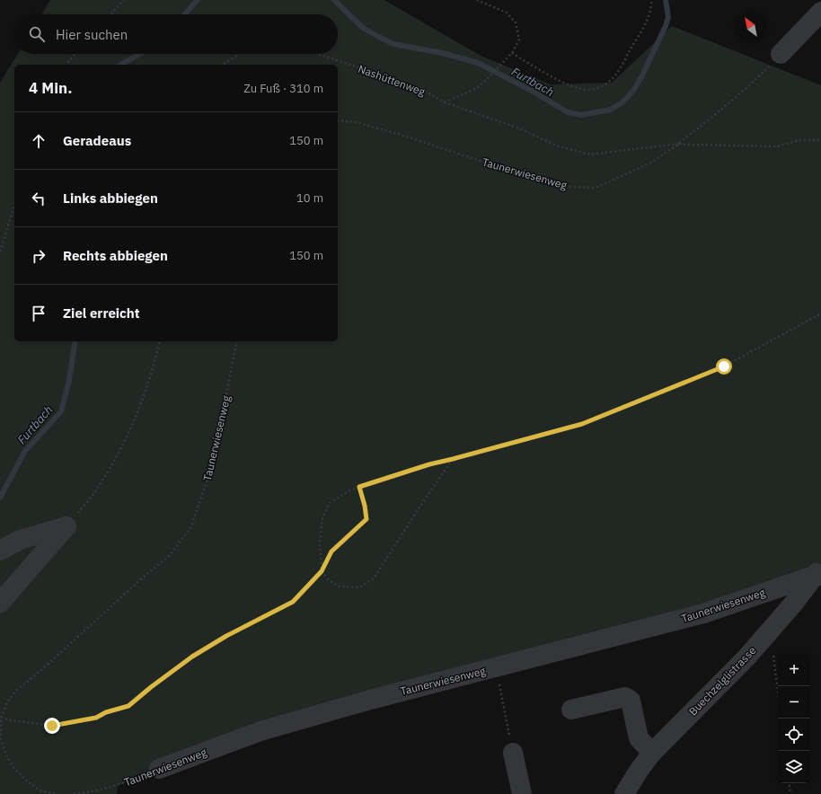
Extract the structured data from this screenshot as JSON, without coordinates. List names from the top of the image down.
{
  "streets": {
    "street": ["Taunerwiesenweg", "Buechzelglistrasse"],
    "path": ["Nashüttenweg"]
  },
  "crossings": [
    ["Taunerwiesenweg", "Buechzelglistrasse"]
  ],
  "water": ["Furtbach"],
  "north": "top left",
  "page": {
    "search": "Hier suchen",
    "heading": ["4 Min.", "Zu Fuß · 310 m"],
    "list": [
      ["Geradeaus", "150 m"],
      ["Links abbiegen", "10 m"],
      ["Rechts abbiegen", "150 m"],
      "Ziel erreicht"
    ],
    "map_buttons": ["+", "−"]
  }
}
